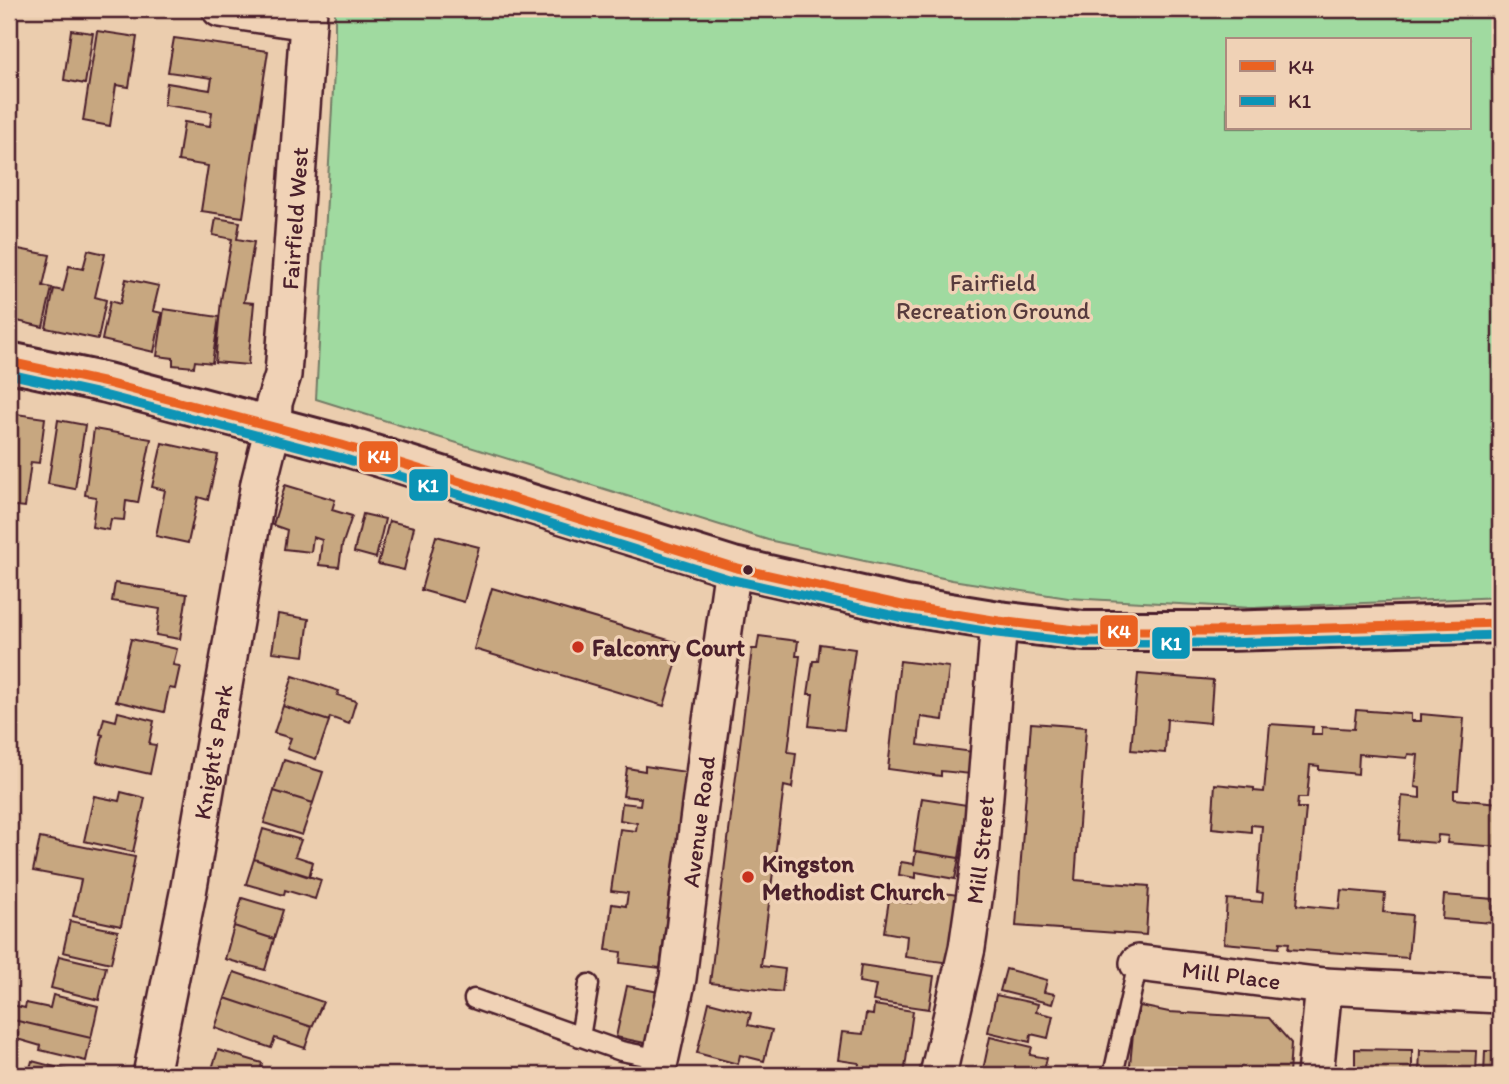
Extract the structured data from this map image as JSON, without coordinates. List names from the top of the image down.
{
  "streets": {
    "street": [
      "Fairfield West",
      "Knight's Park",
      "Avenue Road",
      "Mill Street",
      "Mill Place"
    ]
  },
  "crossings": [
    ["Fairfield West", "Knight's Park"]
  ],
  "parks": ["Fairfield Recreation Ground"],
  "places": ["Falconry Court", "Kingston Methodist Church"],
  "lines": ["transit line K4", "transit line K1"],
  "legend": ["K4", "K1"]
}
